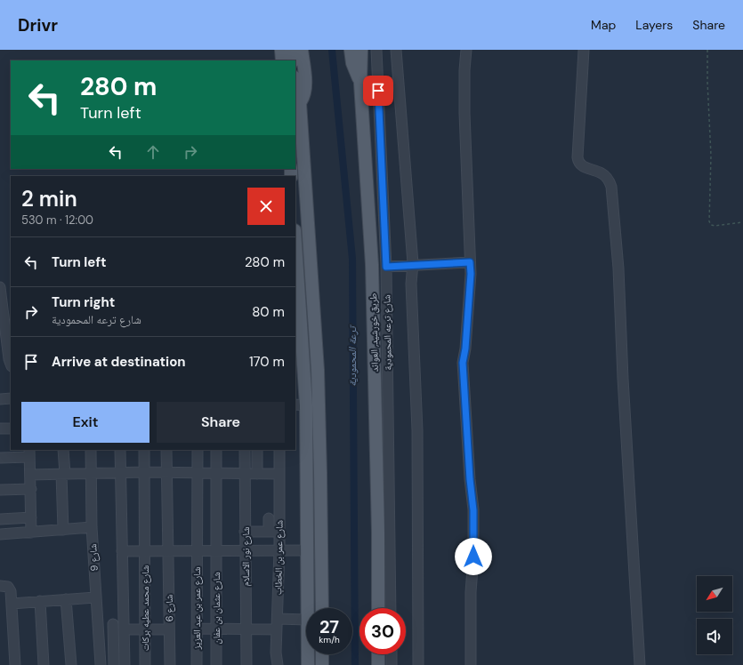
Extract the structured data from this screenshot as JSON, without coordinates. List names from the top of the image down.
{
  "streets": {
    "main road": ["طريق خورشيد, العوائد"],
    "street": [
      "شارع ترعه المحمودية",
      "شارع نور الاسلام",
      "شارع 9",
      "شارع عمر بن الخطاب",
      "شارع محمد عطيه بركات",
      "شارع 6",
      "شارع عمر بن عبد العزيز",
      "شارع عثمان بن عفان"
    ]
  },
  "water": ["ترعة المحمودية"],
  "north": "bottom left",
  "page": {
    "header": "Drivr",
    "nav": ["Map", "Layers", "Share"],
    "turn": ["280 m", "Turn left"],
    "heading": ["2 min", "530 m · 12:00"],
    "list": [
      {
        "name": "Turn left",
        "value": "280 m"
      },
      {
        "name": "Turn right",
        "note": "شارع ترعه المحمودية",
        "value": "80 m"
      },
      {
        "name": "Arrive at destination",
        "value": "170 m"
      }
    ],
    "buttons": ["Exit", "Share"],
    "speed": "27 km/h",
    "limit": "30"
  }
}
